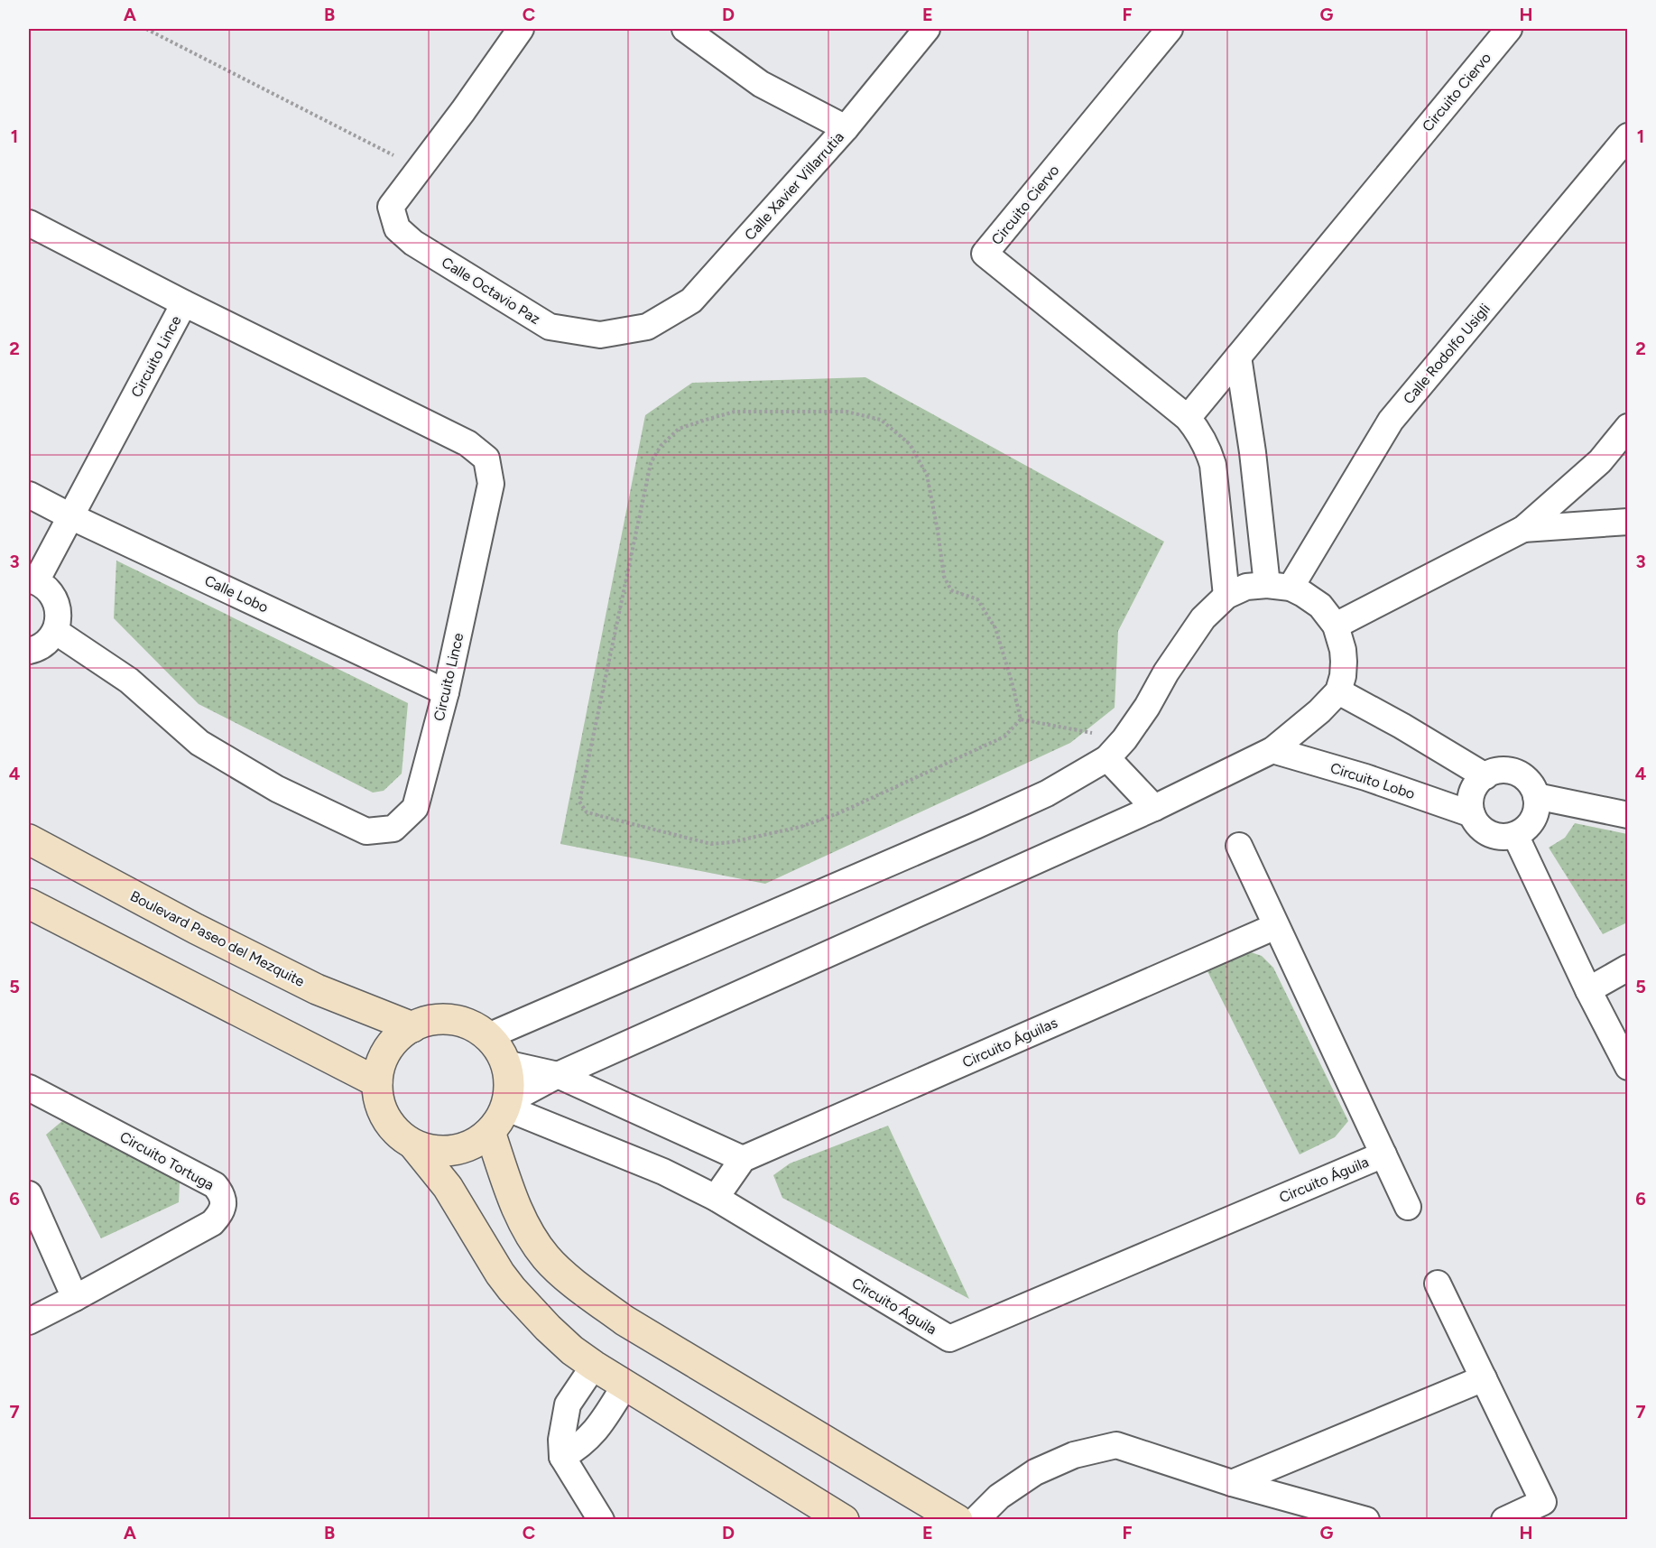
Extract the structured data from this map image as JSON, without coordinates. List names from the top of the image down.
{
  "streets": {
    "street": [
      "Circuito Ciervo",
      "Calle Xavier Villarrutia",
      "Calle Octavio Paz",
      "Calle Rodolfo Usigli",
      "Circuito Lince",
      "Calle Lobo",
      "Circuito Lobo",
      "Boulevard Paseo del Mezquite",
      "Circuito Águilas",
      "Circuito Tortuga",
      "Circuito Águila"
    ]
  },
  "crossings": [
    ["Calle Xavier Villarrutia", "Calle Octavio Paz"],
    ["Circuito Lince", "Calle Lobo"],
    ["Boulevard Paseo del Mezquite", "Circuito Águila"]
  ],
  "grid": {
    "columns": [
      "A",
      "B",
      "C",
      "D",
      "E",
      "F",
      "G",
      "H"
    ],
    "rows": [
      "1",
      "2",
      "3",
      "4",
      "5",
      "6",
      "7"
    ]
  }
}
